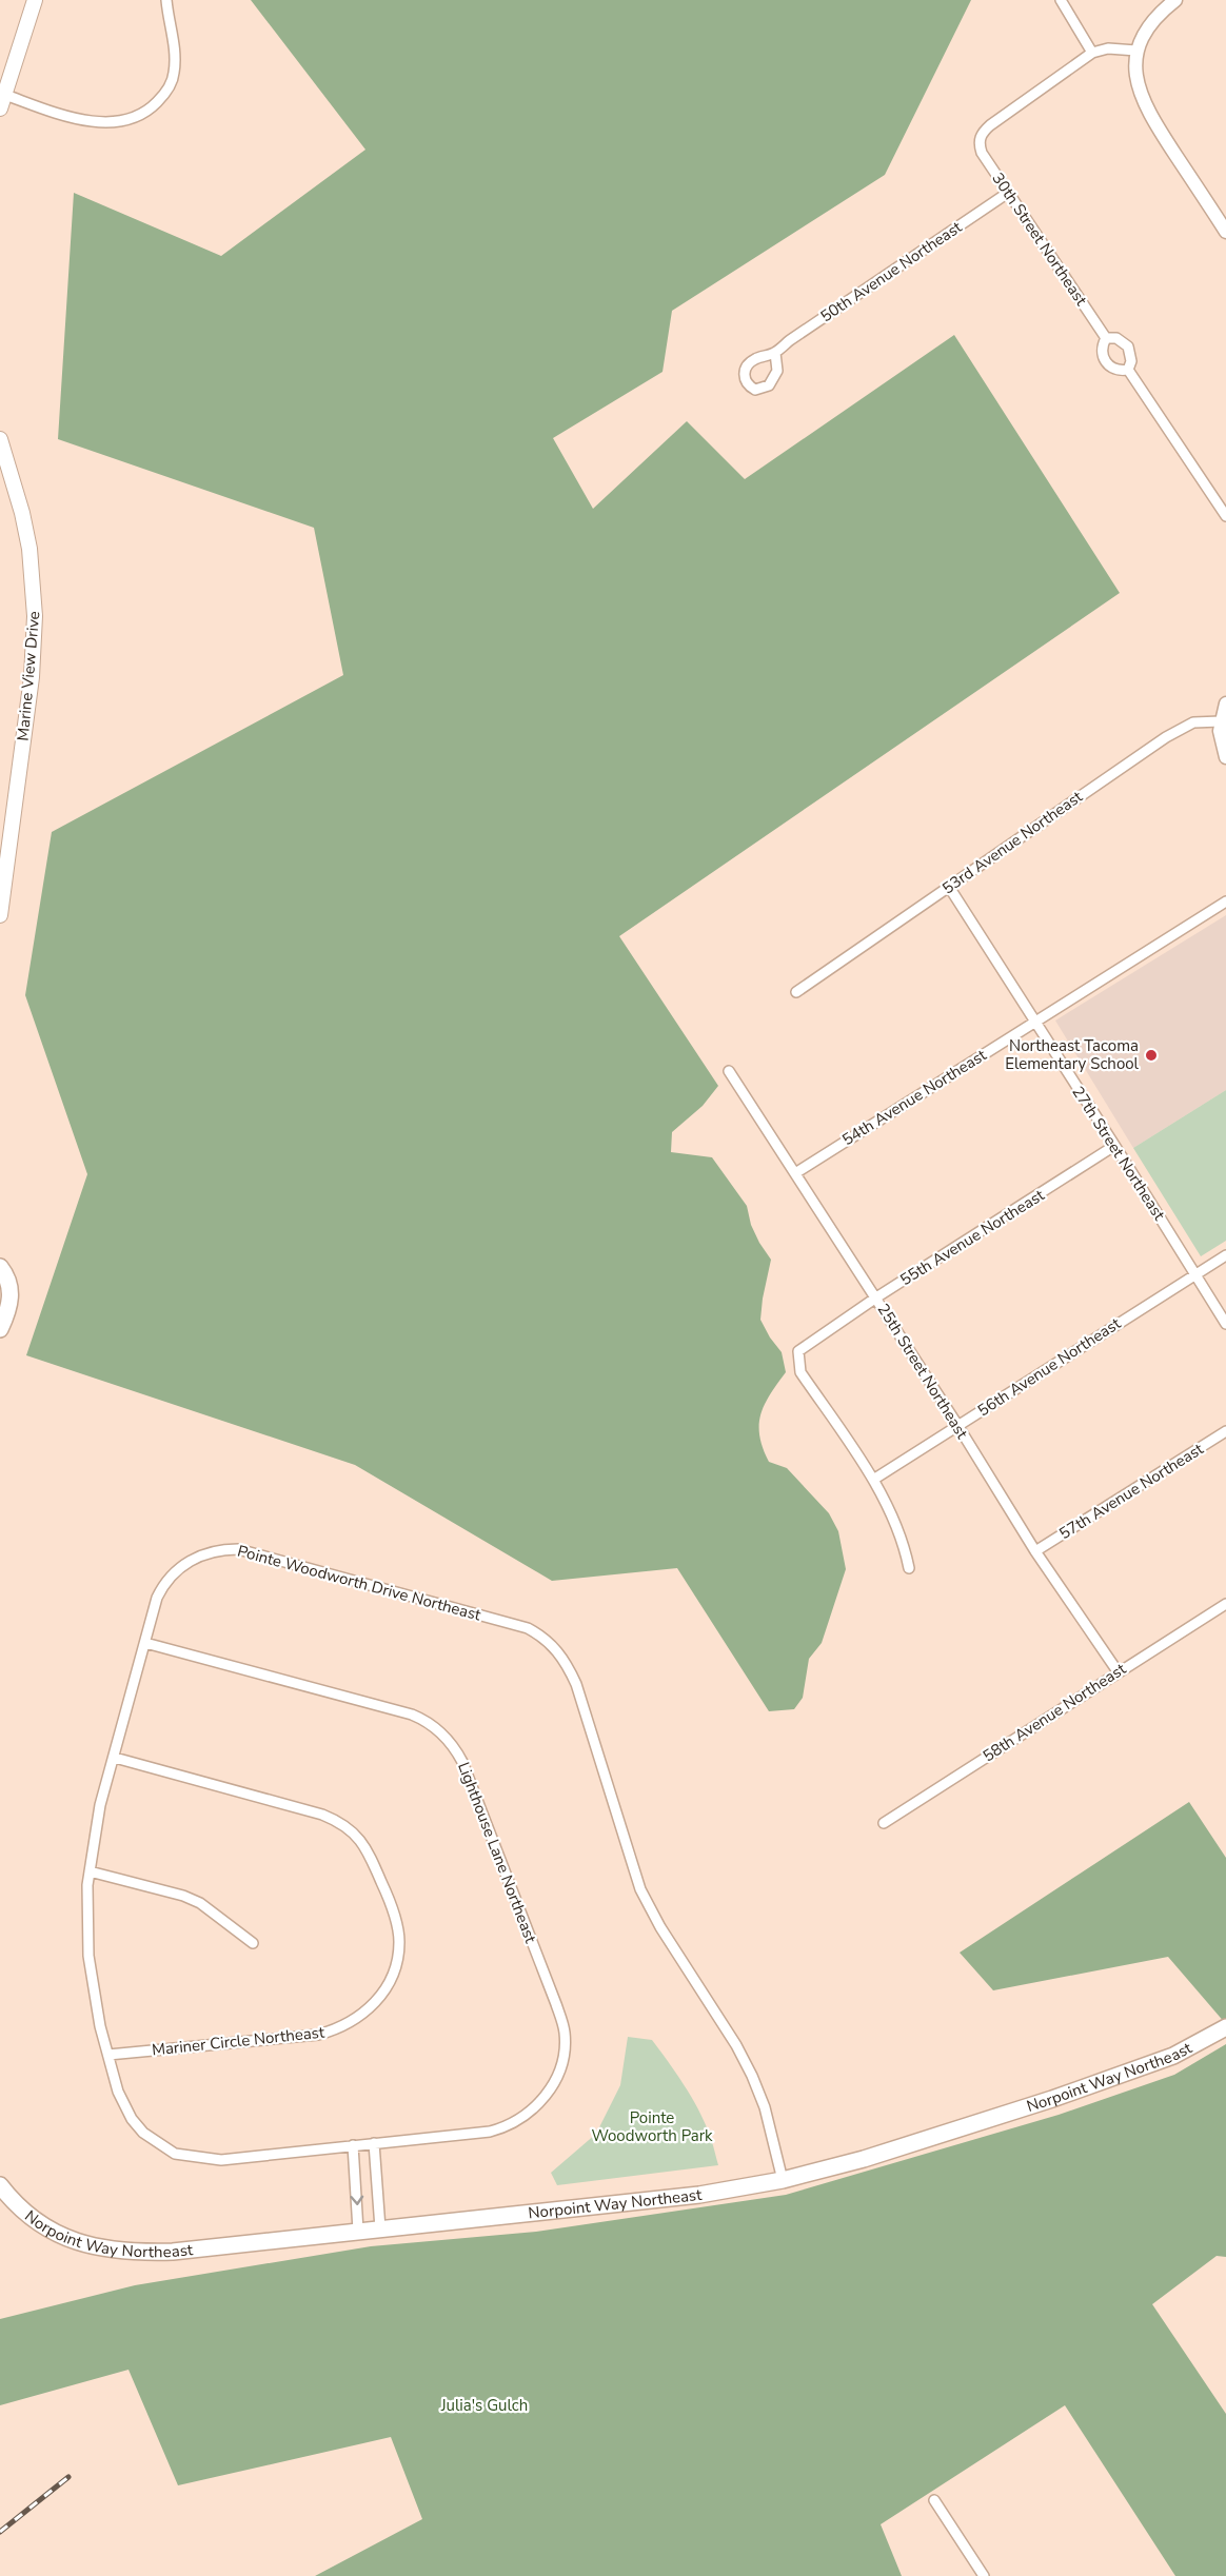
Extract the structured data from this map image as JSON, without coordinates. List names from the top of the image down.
{
  "streets": {
    "main road": ["Marine View Drive", "Norpoint Way Northeast"],
    "street": [
      "30th Street Northeast",
      "50th Avenue Northeast",
      "53rd Avenue Northeast",
      "54th Avenue Northeast",
      "27th Street Northeast",
      "55th Avenue Northeast",
      "56th Avenue Northeast",
      "25th Street Northeast",
      "57th Avenue Northeast",
      "Pointe Woodworth Drive Northeast",
      "58th Avenue Northeast",
      "Lighthouse Lane Northeast",
      "Mariner Circle Northeast"
    ]
  },
  "crossings": [
    ["30th Street Northeast", "50th Avenue Northeast"],
    ["53rd Avenue Northeast", "27th Street Northeast"],
    ["54th Avenue Northeast", "27th Street Northeast"],
    ["54th Avenue Northeast", "25th Street Northeast"],
    ["27th Street Northeast", "55th Avenue Northeast"],
    ["27th Street Northeast", "56th Avenue Northeast"],
    ["55th Avenue Northeast", "56th Avenue Northeast"],
    ["55th Avenue Northeast", "25th Street Northeast"],
    ["56th Avenue Northeast", "25th Street Northeast"],
    ["25th Street Northeast", "57th Avenue Northeast"],
    ["25th Street Northeast", "58th Avenue Northeast"],
    ["Pointe Woodworth Drive Northeast", "Lighthouse Lane Northeast"],
    ["Pointe Woodworth Drive Northeast", "Mariner Circle Northeast"],
    ["Pointe Woodworth Drive Northeast", "Norpoint Way Northeast"]
  ],
  "parks": ["Pointe Woodworth Park", "Julia's Gulch"],
  "places": ["Northeast Tacoma Elementary School"]
}
